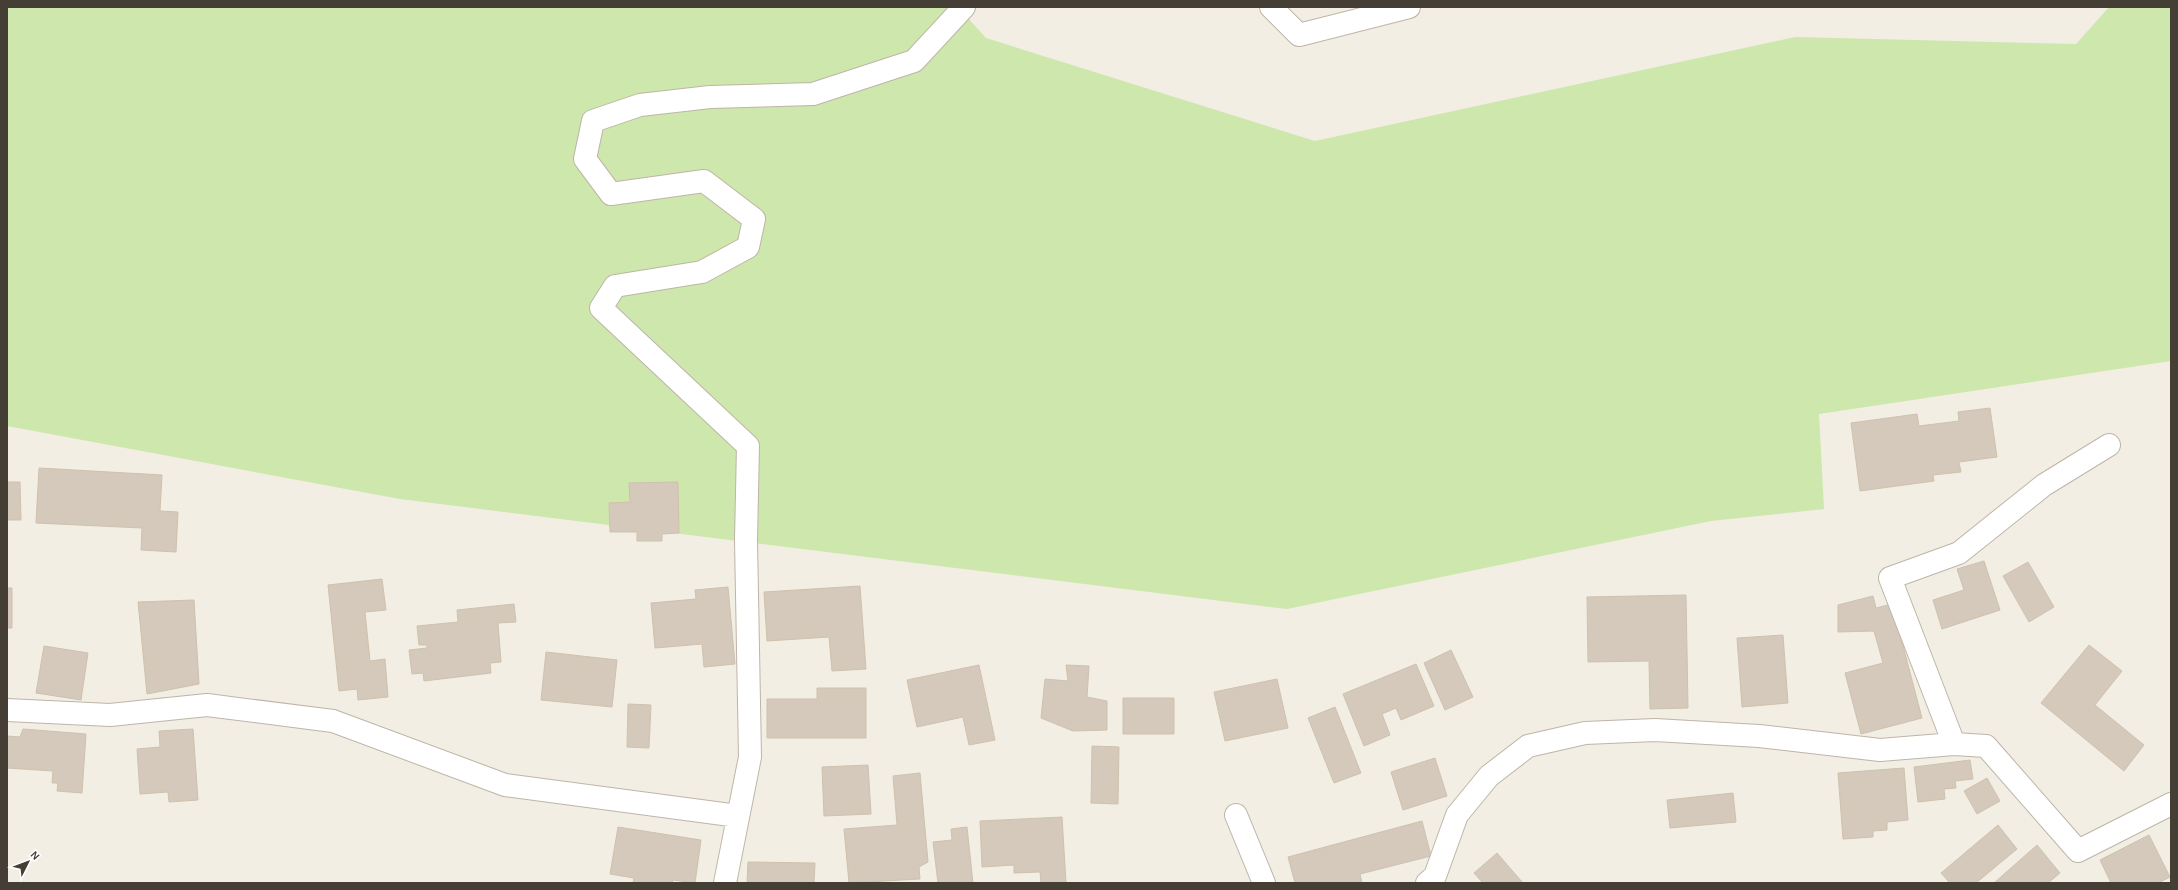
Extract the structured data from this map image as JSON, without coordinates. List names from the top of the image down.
{
  "north": "top right"
}
